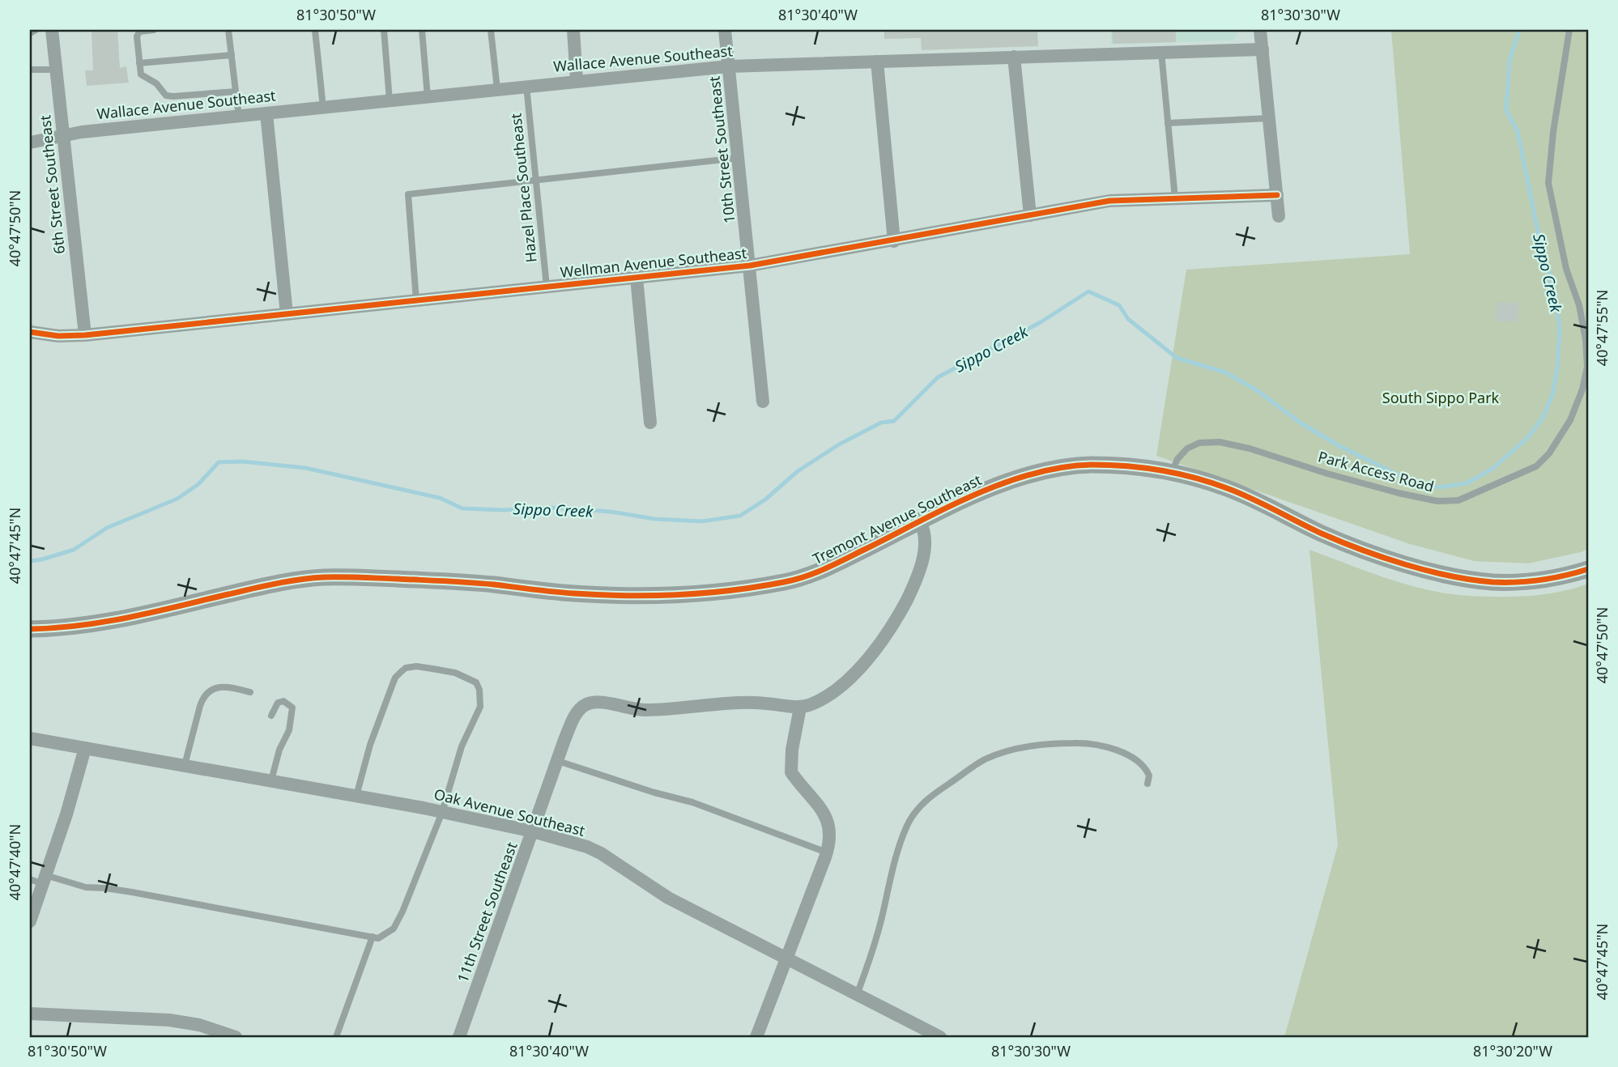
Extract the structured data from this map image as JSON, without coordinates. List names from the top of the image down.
{
  "streets": {
    "street": [
      "Wallace Avenue Southeast",
      "10th Street Southeast",
      "6th Street Southeast",
      "Wellman Avenue Southeast",
      "Tremont Avenue Southeast",
      "Oak Avenue Southeast",
      "11th Street Southeast"
    ],
    "lane": ["Hazel Place Southeast", "Park Access Road"]
  },
  "crossings": [
    ["Wallace Avenue Southeast", "10th Street Southeast"],
    ["Wallace Avenue Southeast", "6th Street Southeast"],
    ["Wallace Avenue Southeast", "Hazel Place Southeast"],
    ["10th Street Southeast", "Wellman Avenue Southeast"],
    ["6th Street Southeast", "Wellman Avenue Southeast"],
    ["Hazel Place Southeast", "Wellman Avenue Southeast"],
    ["Park Access Road", "Tremont Avenue Southeast"],
    ["Oak Avenue Southeast", "11th Street Southeast"]
  ],
  "water": ["Sippo Creek"],
  "parks": ["South Sippo Park"],
  "coordinates": [
    "81°30'50\"W",
    "81°30'40\"W",
    "81°30'30\"W",
    "40°47'50\"N",
    "40°47'55\"N",
    "40°47'45\"N",
    "40°47'40\"N",
    "81°30'20\"W"
  ]
}
